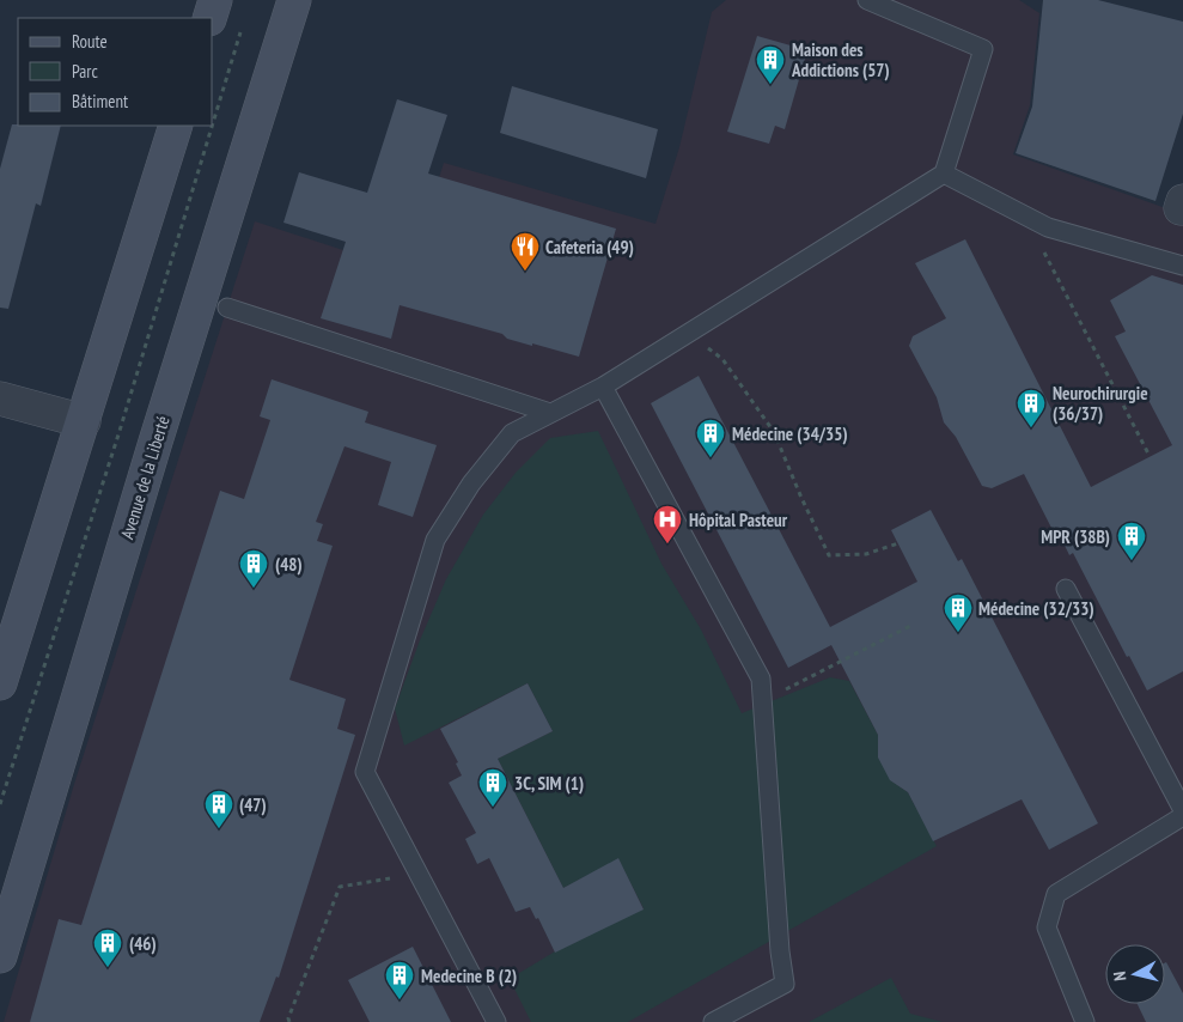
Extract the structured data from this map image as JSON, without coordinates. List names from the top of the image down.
{
  "streets": {
    "main road": ["Avenue de la Liberté"]
  },
  "places": {
    "building": [
      "Maison des Addictions (57)",
      "Neurochirurgie (36/37)",
      "Médecine (34/35)",
      "MPR (38B)",
      "(48)",
      "Médecine (32/33)",
      "3C, SIM (1)",
      "(47)",
      "(46)",
      "Medecine B (2)"
    ],
    "restaurant": ["Cafeteria (49)"],
    "hospital": ["Hôpital Pasteur"]
  },
  "legend": ["Route", "Parc", "Bâtiment"],
  "north": "left"
}
